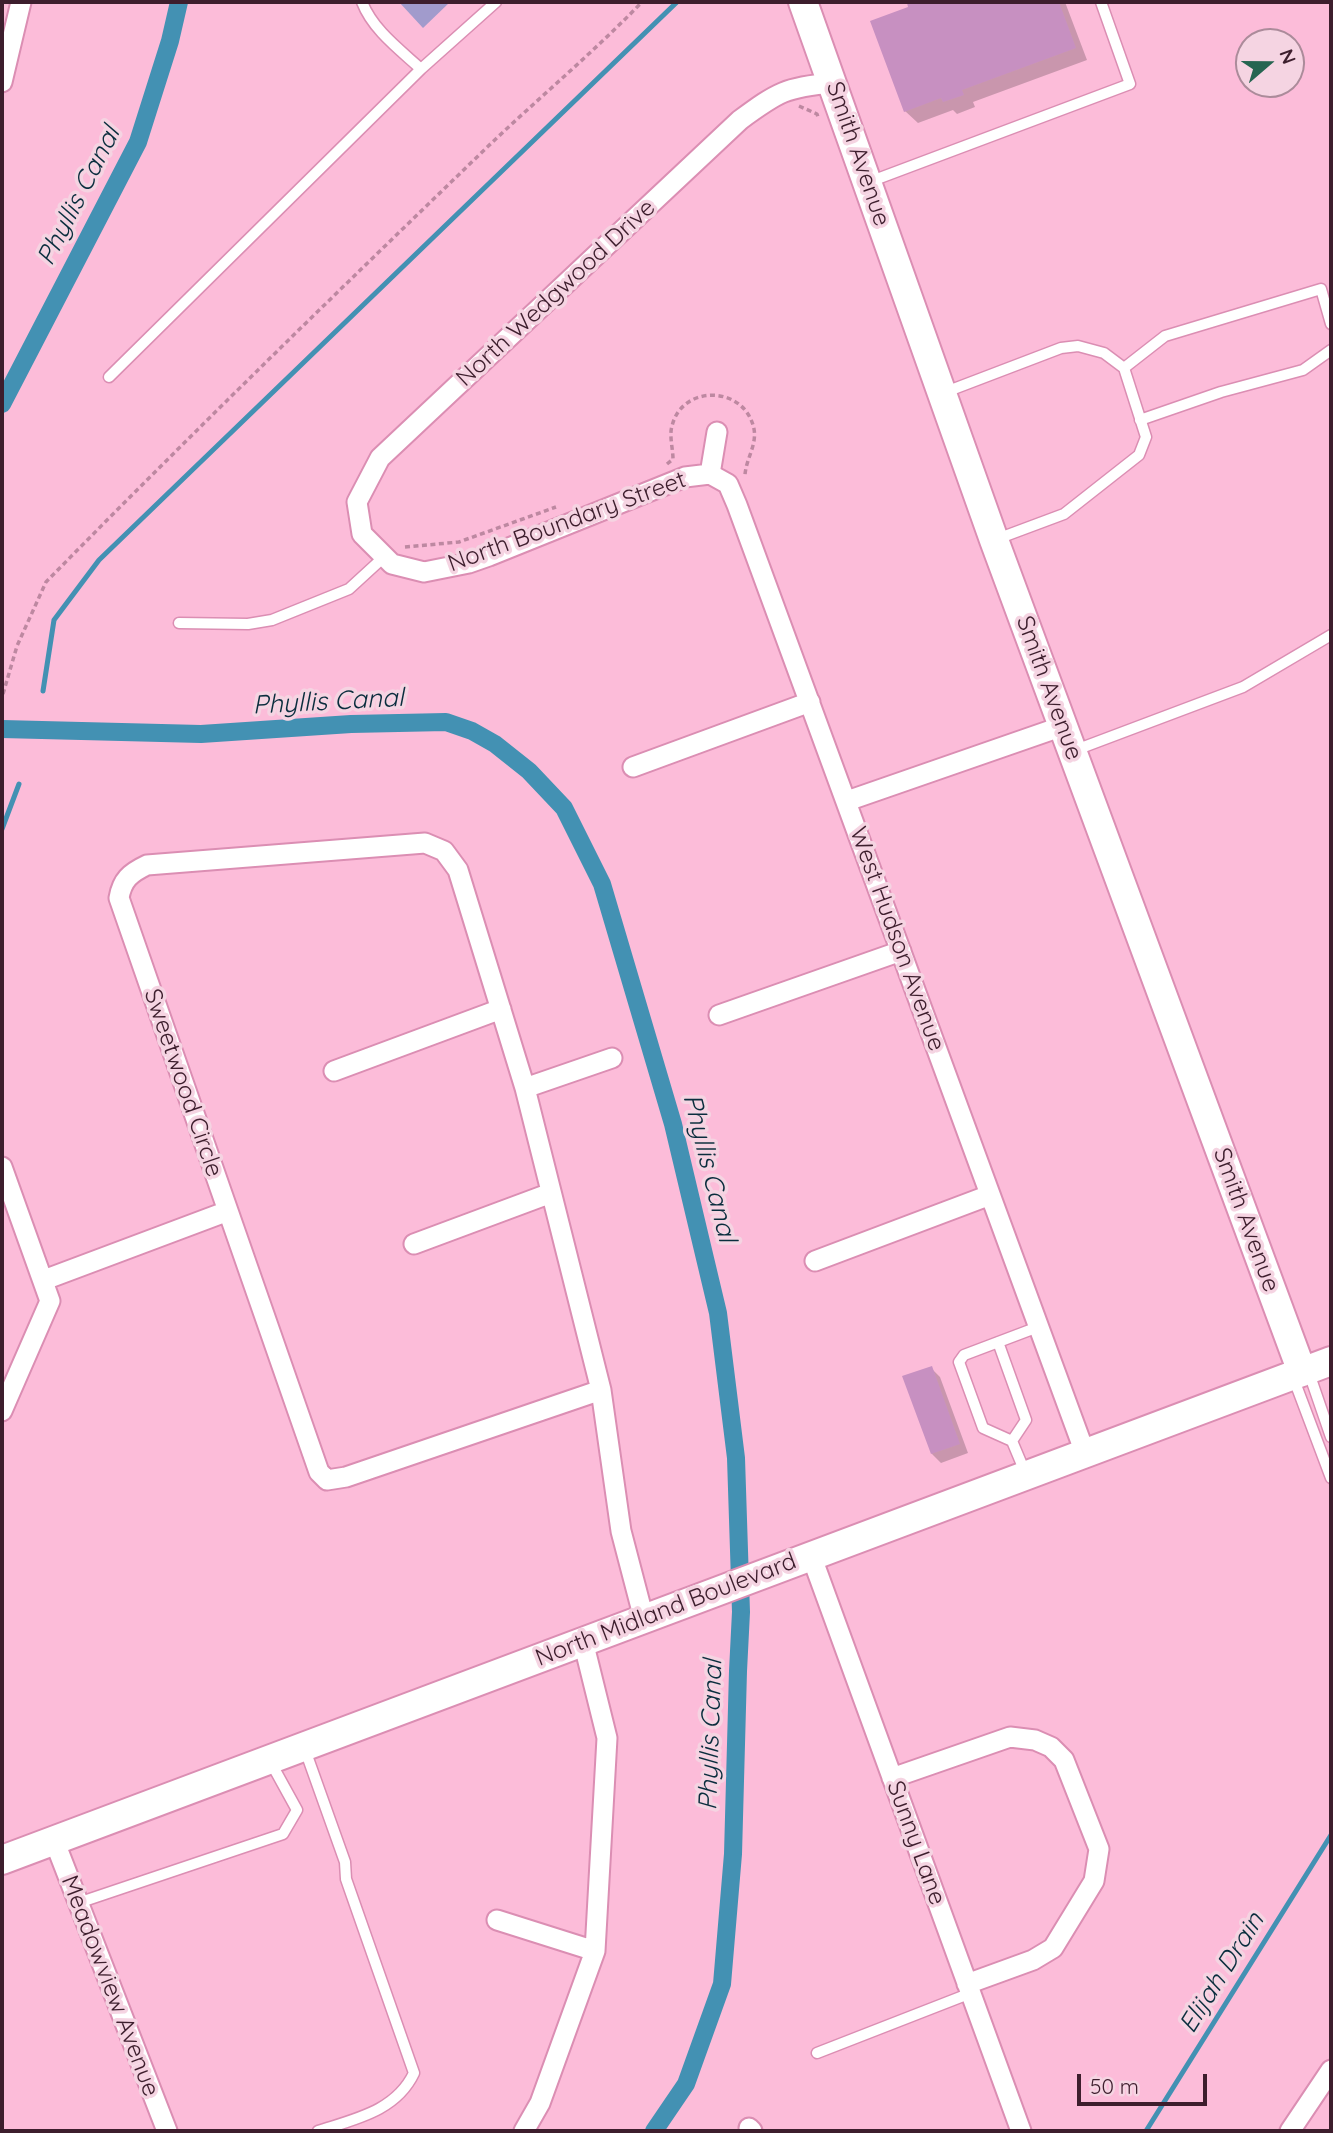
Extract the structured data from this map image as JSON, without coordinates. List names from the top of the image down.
{
  "streets": {
    "street": [
      "Smith Avenue",
      "North Wedgwood Drive",
      "North Boundary Street",
      "West Hudson Avenue",
      "Sweetwood Circle",
      "North Midland Boulevard",
      "Sunny Lane",
      "Meadowview Avenue"
    ]
  },
  "crossings": [
    ["Smith Avenue", "North Wedgwood Drive"],
    ["Smith Avenue", "North Midland Boulevard"],
    ["North Wedgwood Drive", "North Boundary Street"],
    ["North Boundary Street", "West Hudson Avenue"],
    ["West Hudson Avenue", "North Midland Boulevard"],
    ["Sweetwood Circle", "North Midland Boulevard"],
    ["North Midland Boulevard", "Sunny Lane"],
    ["North Midland Boulevard", "Meadowview Avenue"]
  ],
  "water": ["Phyllis Canal", "Elijah Drain"],
  "scale_bar": "50 m",
  "north": "right"
}
